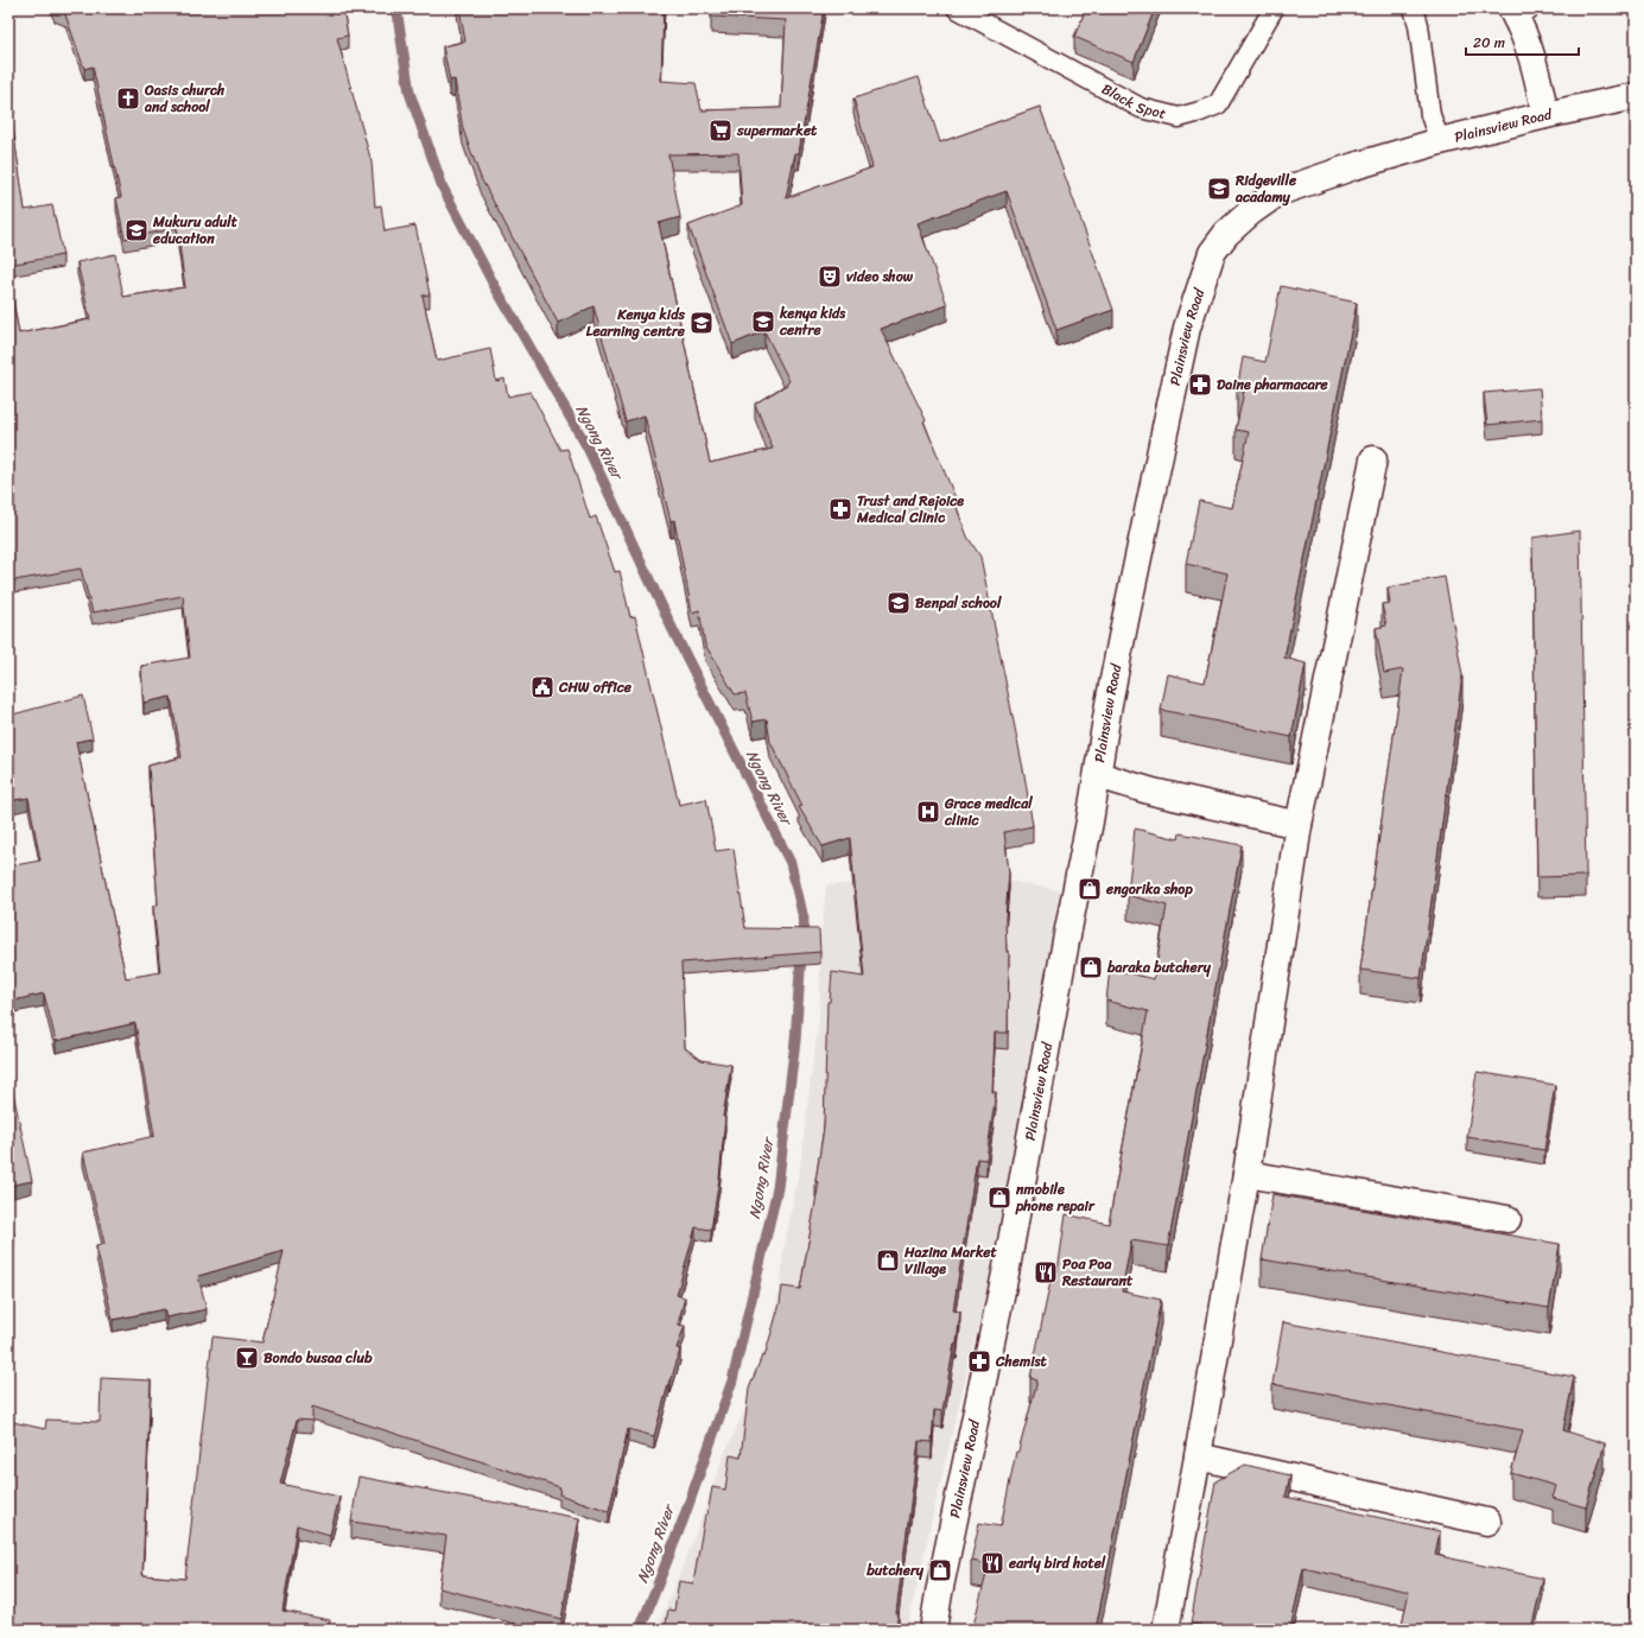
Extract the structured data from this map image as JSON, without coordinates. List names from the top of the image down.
{
  "streets": {
    "street": ["Plainsview Road"],
    "lane": ["Black Spot"]
  },
  "water": ["Ngong River"],
  "places": {
    "church": ["Oasis church and school"],
    "supermarket": ["supermarket"],
    "school or university": [
      "Ridgeville acadamy",
      "Mukuru adult education",
      "kenya kids centre",
      "Kenya kids Learning centre",
      "Benpal school"
    ],
    "theatre": ["video show"],
    "pharmacy": ["Daine pharmacare", "Trust and Rejoice Medical Clinic", "Chemist"],
    "public building": ["CHW office"],
    "hospital": ["Grace medical clinic"],
    "shop": [
      "engorika shop",
      "baraka butchery",
      "nmobile phone repair",
      "Hazina Market Village",
      "butchery"
    ],
    "restaurant": ["Poa Poa Restaurant", "early bird hotel"],
    "bar": ["Bondo busaa club"]
  },
  "scale_bar": "20 m"
}
